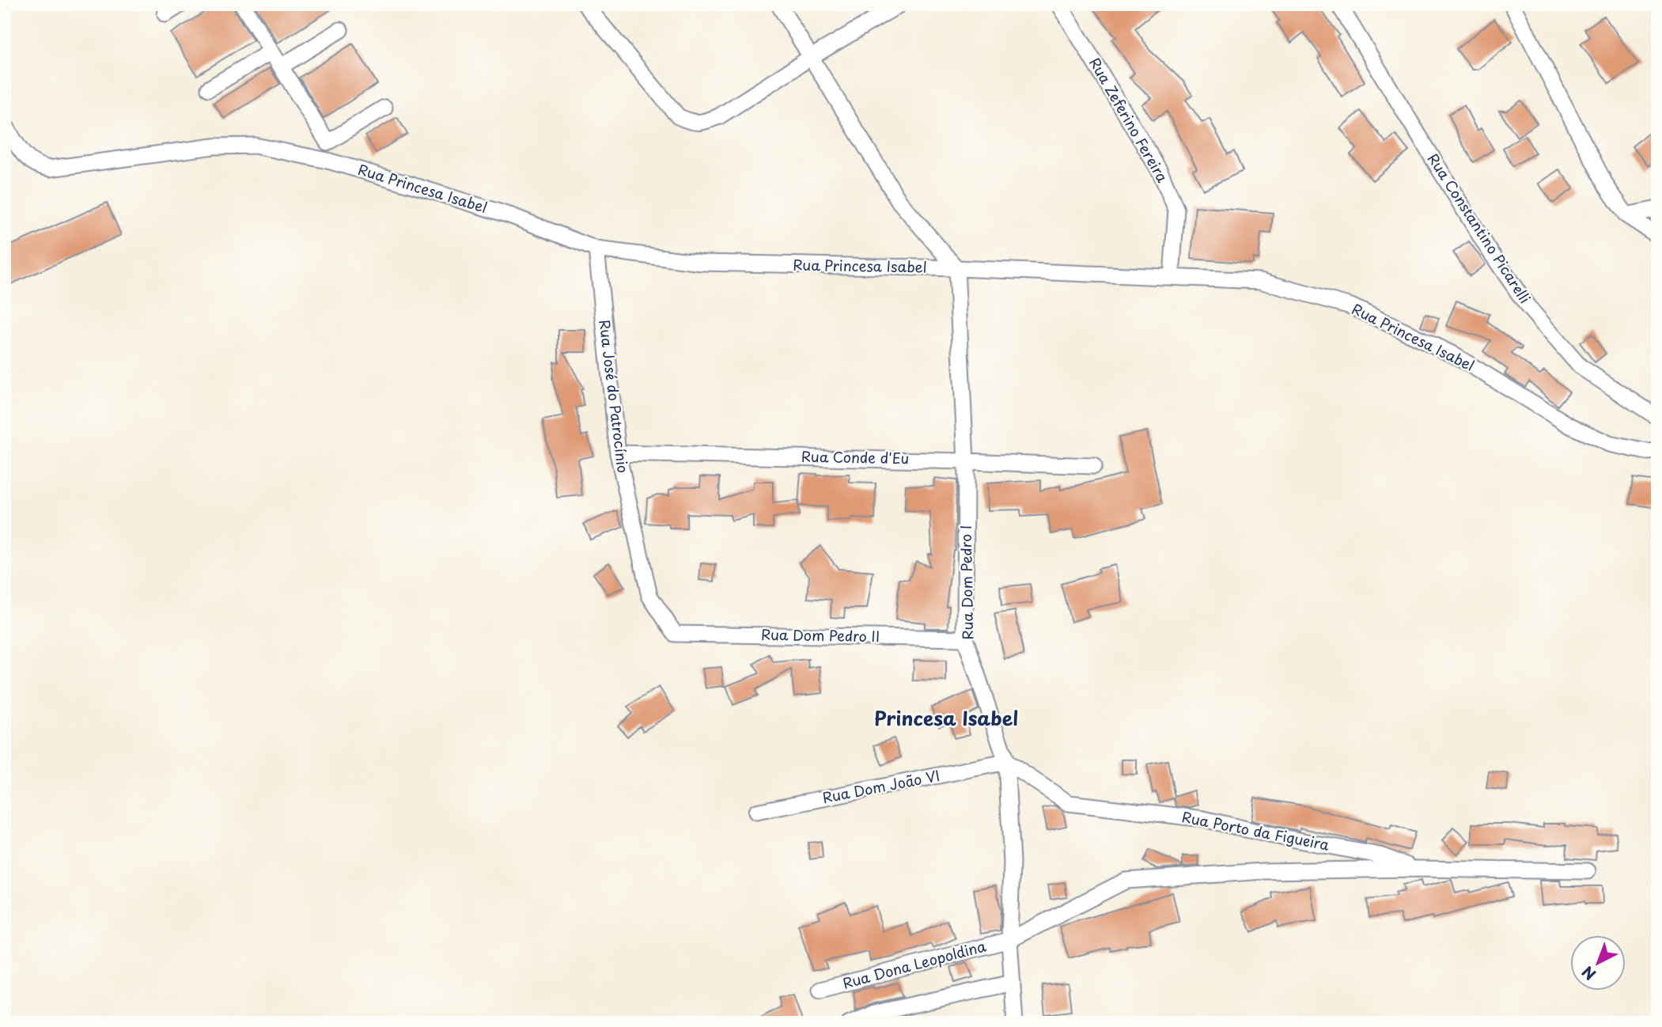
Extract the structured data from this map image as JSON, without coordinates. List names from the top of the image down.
{
  "streets": {
    "street": [
      "Rua Zeferino Fereira",
      "Rua Princesa Isabel",
      "Rua Constantino Picarelli",
      "Rua José do Patrocínio",
      "Rua Conde d'Eu",
      "Rua Dom Pedro I",
      "Rua Dom Pedro II",
      "Rua Dom João VI",
      "Rua Porto da Figueira",
      "Rua Dona Leopoldina"
    ]
  },
  "crossings": [
    ["Rua Zeferino Fereira", "Rua Princesa Isabel"],
    ["Rua Princesa Isabel", "Rua José do Patrocínio"],
    ["Rua Princesa Isabel", "Rua Dom Pedro I"],
    ["Rua José do Patrocínio", "Rua Conde d'Eu"],
    ["Rua José do Patrocínio", "Rua Dom Pedro II"],
    ["Rua Conde d'Eu", "Rua Dom Pedro I"],
    ["Rua Dom Pedro I", "Rua Dom Pedro II"],
    ["Rua Dom Pedro I", "Rua Dom João VI"],
    ["Rua Dom Pedro I", "Rua Porto da Figueira"],
    ["Rua Dom Pedro I", "Rua Dona Leopoldina"],
    ["Rua Dom João VI", "Rua Porto da Figueira"],
    ["Rua Porto da Figueira", "Rua Dona Leopoldina"]
  ],
  "districts": ["Princesa Isabel"],
  "north": "bottom left"
}
